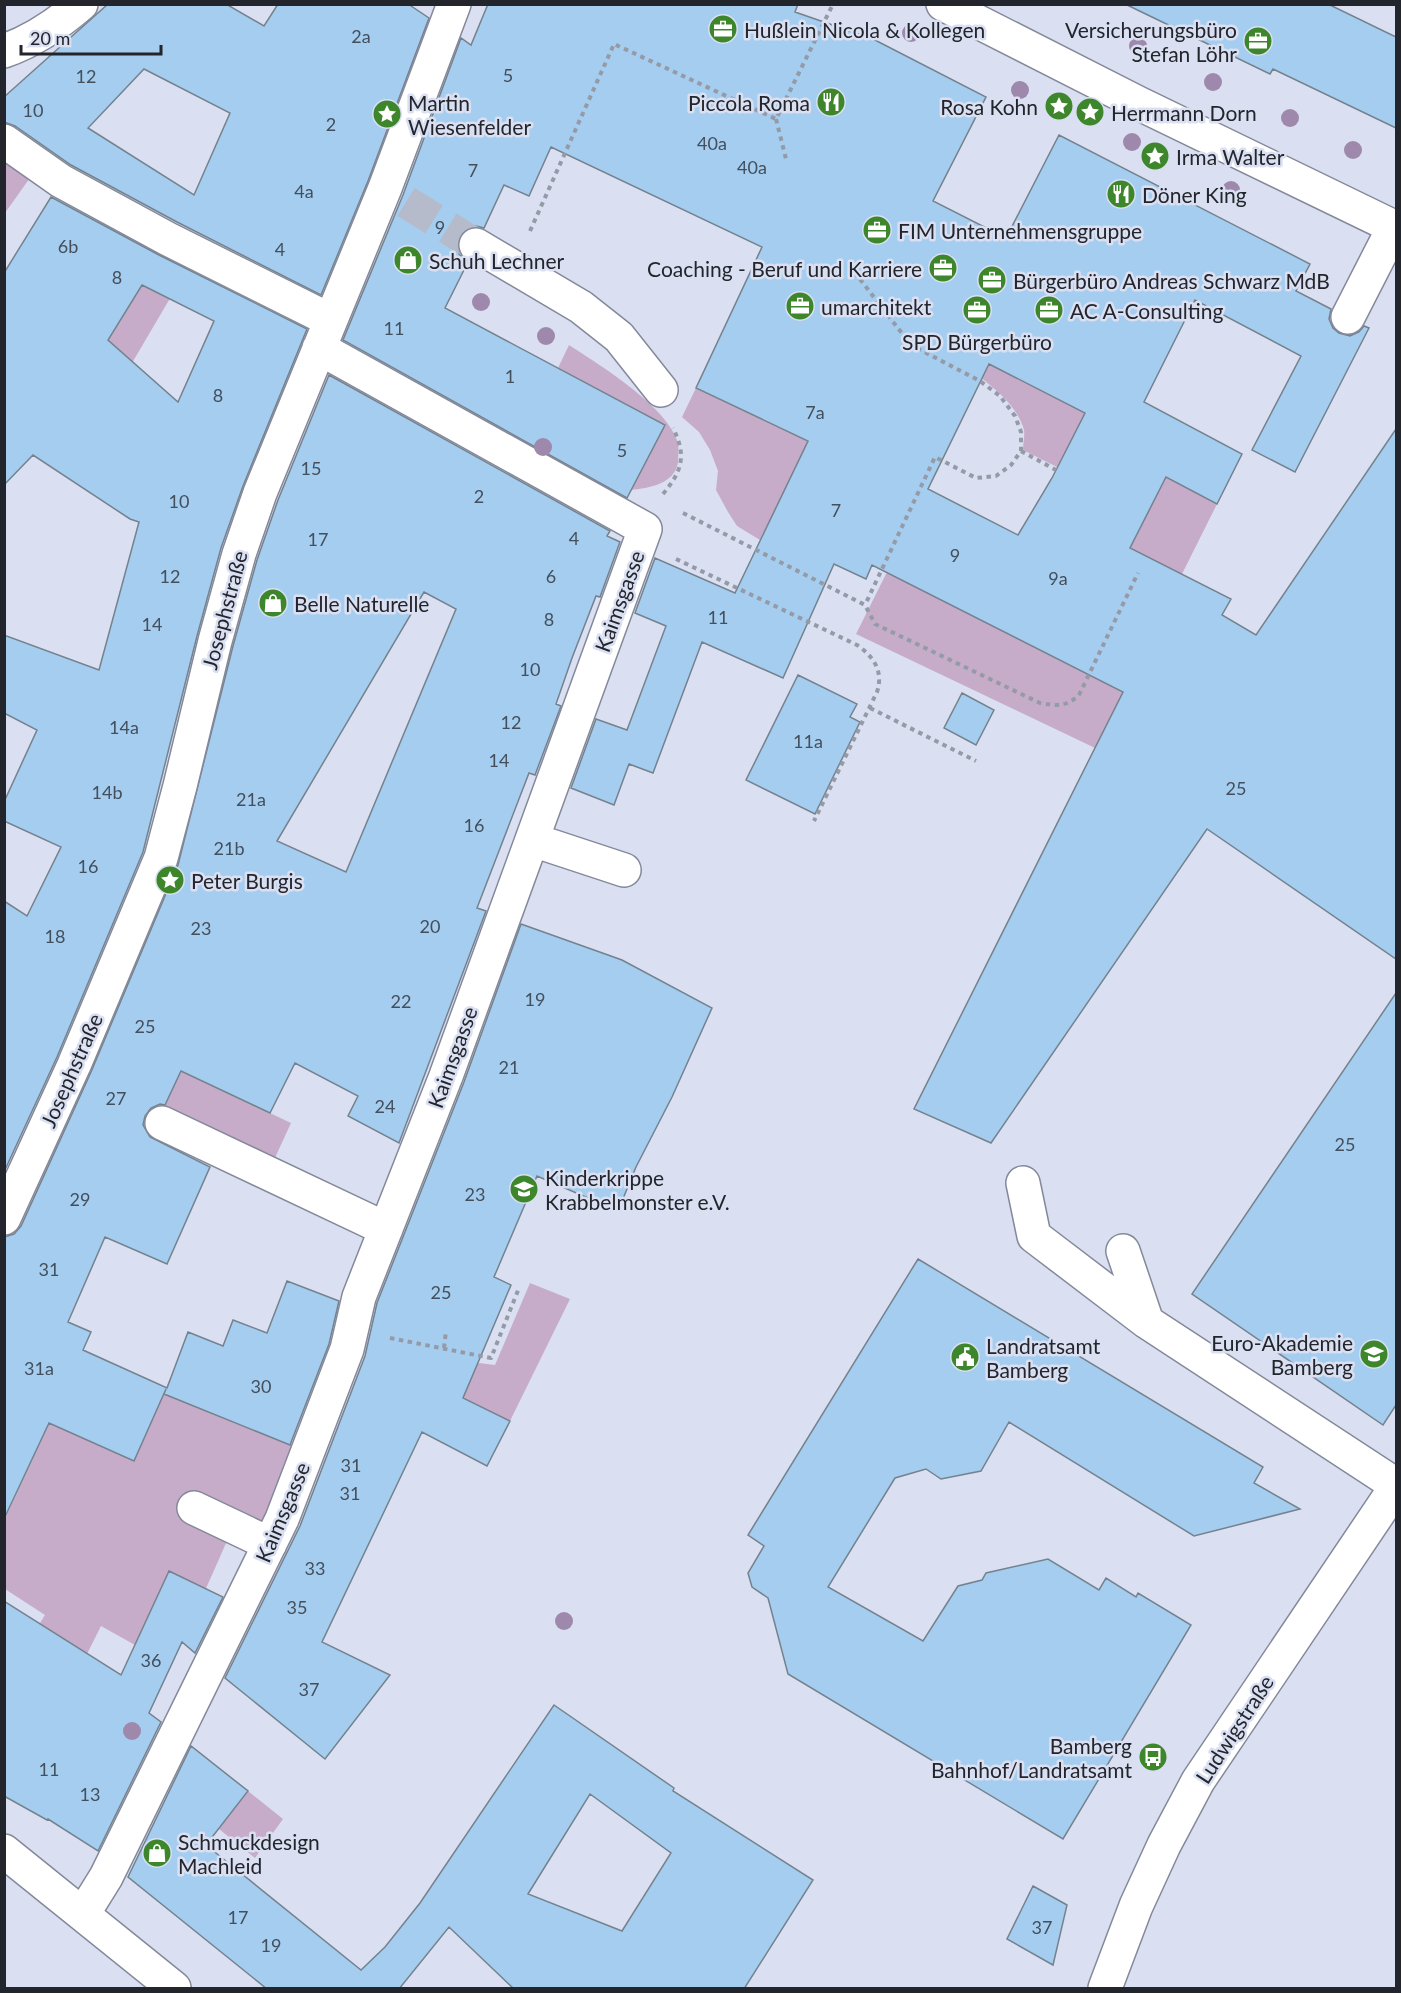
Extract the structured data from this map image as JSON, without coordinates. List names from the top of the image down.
{
  "streets": {
    "street": ["Kaimsgasse", "Josephstraße", "Ludwigstraße"]
  },
  "crossings": [
    ["Kaimsgasse", "Josephstraße"]
  ],
  "places": {
    "office": [
      "Hußlein Nicola & Kollegen",
      "Versicherungsbüro Stefan Löhr",
      "FIM Unternehmensgruppe",
      "Coaching - Beruf und Karriere",
      "Bürgerbüro Andreas Schwarz MdB",
      "umarchitekt",
      "SPD Bürgerbüro",
      "AC A-Consulting"
    ],
    "restaurant": ["Piccola Roma", "Döner King"],
    "place": [
      "Rosa Kohn",
      "Herrmann Dorn",
      "Martin Wiesenfelder",
      "Irma Walter",
      "Peter Burgis"
    ],
    "shop": ["Schuh Lechner", "Belle Naturelle", "Schmuckdesign Machleid"],
    "school or university": ["Kinderkrippe Krabbelmonster e.V.", "Euro-Akademie Bamberg"],
    "public building": ["Landratsamt Bamberg"],
    "bus stop": ["Bamberg Bahnhof/Landratsamt"]
  },
  "house_numbers": [
    "2a",
    "5",
    "12",
    "10",
    "2",
    "40a",
    "40a",
    "7",
    "4a",
    "9",
    "6b",
    "4",
    "8",
    "11",
    "1",
    "8",
    "7a",
    "5",
    "15",
    "2",
    "10",
    "7",
    "4",
    "17",
    "9",
    "12",
    "6",
    "9a",
    "11",
    "8",
    "14",
    "10",
    "12",
    "14a",
    "11a",
    "14",
    "25",
    "14b",
    "21a",
    "16",
    "21b",
    "16",
    "20",
    "23",
    "18",
    "19",
    "22",
    "25",
    "21",
    "27",
    "24",
    "25",
    "23",
    "29",
    "31",
    "25",
    "31a",
    "30",
    "31",
    "31",
    "33",
    "35",
    "36",
    "37",
    "11",
    "13",
    "17",
    "37",
    "19"
  ],
  "scale_bar": "20 m"
}
